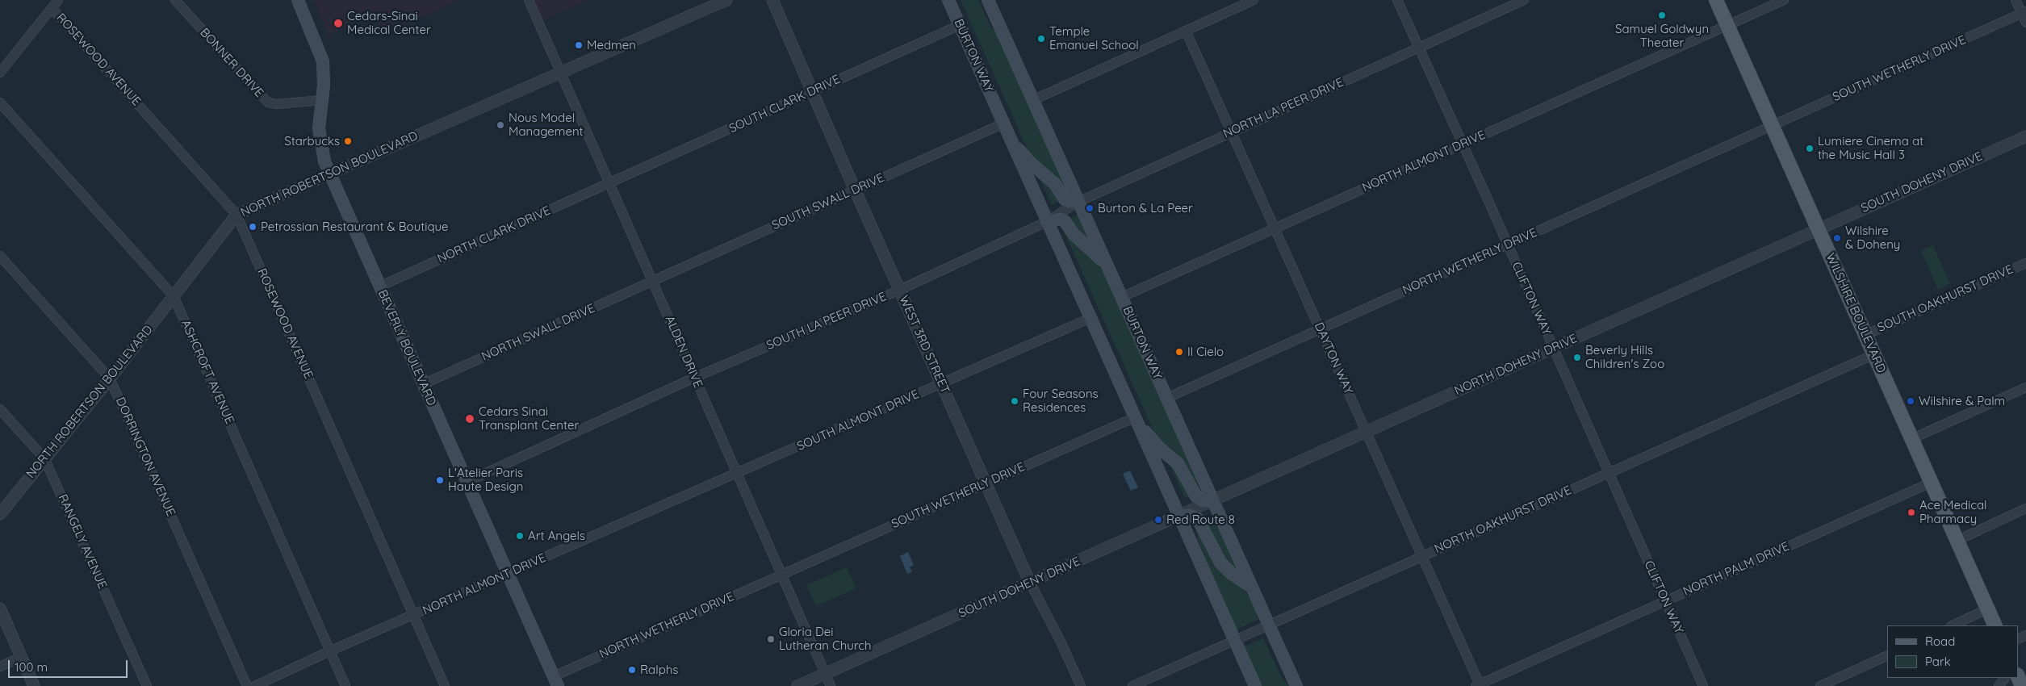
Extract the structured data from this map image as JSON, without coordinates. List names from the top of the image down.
{
  "streets": {
    "main road": ["BURTON WAY", "WILSHIRE BOULEVARD", "BEVERLY BOULEVARD"],
    "street": [
      "ROSEWOOD AVENUE",
      "BONNER DRIVE",
      "SOUTH WETHERLY DRIVE",
      "SOUTH CLARK DRIVE",
      "NORTH LA PEER DRIVE",
      "NORTH ALMONT DRIVE",
      "NORTH ROBERTSON BOULEVARD",
      "SOUTH DOHENY DRIVE",
      "SOUTH SWALL DRIVE",
      "NORTH CLARK DRIVE",
      "NORTH WETHERLY DRIVE",
      "CLIFTON WAY",
      "SOUTH OAKHURST DRIVE",
      "SOUTH LA PEER DRIVE",
      "NORTH SWALL DRIVE",
      "WEST 3RD STREET",
      "ALDEN DRIVE",
      "DAYTON WAY",
      "NORTH DOHENY DRIVE",
      "ASHCROFT AVENUE",
      "SOUTH ALMONT DRIVE",
      "DORRINGTON AVENUE",
      "NORTH OAKHURST DRIVE",
      "RANGELY AVENUE",
      "NORTH PALM DRIVE"
    ]
  },
  "crossings": [
    ["BURTON WAY", "SOUTH WETHERLY DRIVE"],
    ["BURTON WAY", "SOUTH CLARK DRIVE"],
    ["BURTON WAY", "NORTH LA PEER DRIVE"],
    ["BURTON WAY", "NORTH ALMONT DRIVE"],
    ["BURTON WAY", "SOUTH DOHENY DRIVE"],
    ["BURTON WAY", "SOUTH SWALL DRIVE"],
    ["BURTON WAY", "NORTH WETHERLY DRIVE"],
    ["BURTON WAY", "SOUTH LA PEER DRIVE"],
    ["BURTON WAY", "NORTH DOHENY DRIVE"],
    ["BURTON WAY", "SOUTH ALMONT DRIVE"],
    ["BURTON WAY", "NORTH OAKHURST DRIVE"],
    ["ROSEWOOD AVENUE", "NORTH ALMONT DRIVE"],
    ["ROSEWOOD AVENUE", "NORTH ROBERTSON BOULEVARD"],
    ["BONNER DRIVE", "BEVERLY BOULEVARD"],
    ["SOUTH WETHERLY DRIVE", "NORTH WETHERLY DRIVE"],
    ["SOUTH WETHERLY DRIVE", "WILSHIRE BOULEVARD"],
    ["SOUTH WETHERLY DRIVE", "WEST 3RD STREET"],
    ["SOUTH WETHERLY DRIVE", "ALDEN DRIVE"],
    ["SOUTH CLARK DRIVE", "NORTH CLARK DRIVE"],
    ["SOUTH CLARK DRIVE", "WEST 3RD STREET"],
    ["SOUTH CLARK DRIVE", "ALDEN DRIVE"],
    ["NORTH LA PEER DRIVE", "CLIFTON WAY"],
    ["NORTH LA PEER DRIVE", "SOUTH LA PEER DRIVE"],
    ["NORTH LA PEER DRIVE", "DAYTON WAY"],
    ["NORTH ALMONT DRIVE", "CLIFTON WAY"],
    ["NORTH ALMONT DRIVE", "WILSHIRE BOULEVARD"],
    ["NORTH ALMONT DRIVE", "BEVERLY BOULEVARD"],
    ["NORTH ALMONT DRIVE", "ALDEN DRIVE"],
    ["NORTH ALMONT DRIVE", "DAYTON WAY"],
    ["NORTH ALMONT DRIVE", "ASHCROFT AVENUE"],
    ["NORTH ALMONT DRIVE", "SOUTH ALMONT DRIVE"],
    ["NORTH ROBERTSON BOULEVARD", "BEVERLY BOULEVARD"],
    ["NORTH ROBERTSON BOULEVARD", "ALDEN DRIVE"],
    ["NORTH ROBERTSON BOULEVARD", "ASHCROFT AVENUE"],
    ["NORTH ROBERTSON BOULEVARD", "DORRINGTON AVENUE"],
    ["NORTH ROBERTSON BOULEVARD", "RANGELY AVENUE"],
    ["SOUTH DOHENY DRIVE", "WILSHIRE BOULEVARD"],
    ["SOUTH DOHENY DRIVE", "WEST 3RD STREET"],
    ["SOUTH DOHENY DRIVE", "ALDEN DRIVE"],
    ["SOUTH DOHENY DRIVE", "NORTH DOHENY DRIVE"],
    ["SOUTH SWALL DRIVE", "NORTH SWALL DRIVE"],
    ["SOUTH SWALL DRIVE", "WEST 3RD STREET"],
    ["SOUTH SWALL DRIVE", "ALDEN DRIVE"],
    ["NORTH CLARK DRIVE", "BEVERLY BOULEVARD"],
    ["NORTH CLARK DRIVE", "ALDEN DRIVE"],
    ["NORTH WETHERLY DRIVE", "CLIFTON WAY"],
    ["NORTH WETHERLY DRIVE", "WILSHIRE BOULEVARD"],
    ["NORTH WETHERLY DRIVE", "BEVERLY BOULEVARD"],
    ["NORTH WETHERLY DRIVE", "ALDEN DRIVE"],
    ["NORTH WETHERLY DRIVE", "DAYTON WAY"],
    ["CLIFTON WAY", "NORTH DOHENY DRIVE"],
    ["CLIFTON WAY", "NORTH OAKHURST DRIVE"],
    ["CLIFTON WAY", "NORTH PALM DRIVE"],
    ["SOUTH OAKHURST DRIVE", "WILSHIRE BOULEVARD"],
    ["WILSHIRE BOULEVARD", "NORTH DOHENY DRIVE"],
    ["WILSHIRE BOULEVARD", "NORTH OAKHURST DRIVE"],
    ["WILSHIRE BOULEVARD", "NORTH PALM DRIVE"],
    ["SOUTH LA PEER DRIVE", "WEST 3RD STREET"],
    ["SOUTH LA PEER DRIVE", "ALDEN DRIVE"],
    ["NORTH SWALL DRIVE", "BEVERLY BOULEVARD"],
    ["NORTH SWALL DRIVE", "ALDEN DRIVE"],
    ["WEST 3RD STREET", "SOUTH ALMONT DRIVE"],
    ["ALDEN DRIVE", "SOUTH ALMONT DRIVE"],
    ["DAYTON WAY", "NORTH DOHENY DRIVE"],
    ["DAYTON WAY", "NORTH OAKHURST DRIVE"],
    ["DAYTON WAY", "NORTH PALM DRIVE"]
  ],
  "places": [
    "Samuel Goldwyn Theater",
    "Cedars-Sinai Medical Center",
    "Temple Emanuel School",
    "Medmen",
    "Nous Model Management",
    "Starbucks",
    "Lumiere Cinema at the Music Hall 3",
    "Burton & La Peer",
    "Petrossian Restaurant & Boutique",
    "Wilshire & Doheny",
    "Il Cielo",
    "Beverly Hills Children's Zoo",
    "Four Seasons Residences",
    "Wilshire & Palm",
    "Cedars Sinai Transplant Center",
    "L'Atelier Paris Haute Design",
    "Ace Medical Pharmacy",
    "Red Route 8",
    "Art Angels",
    "Gloria Dei Lutheran Church",
    "Ralphs"
  ],
  "legend": ["Road", "Park"],
  "scale_bar": "100 m"
}
